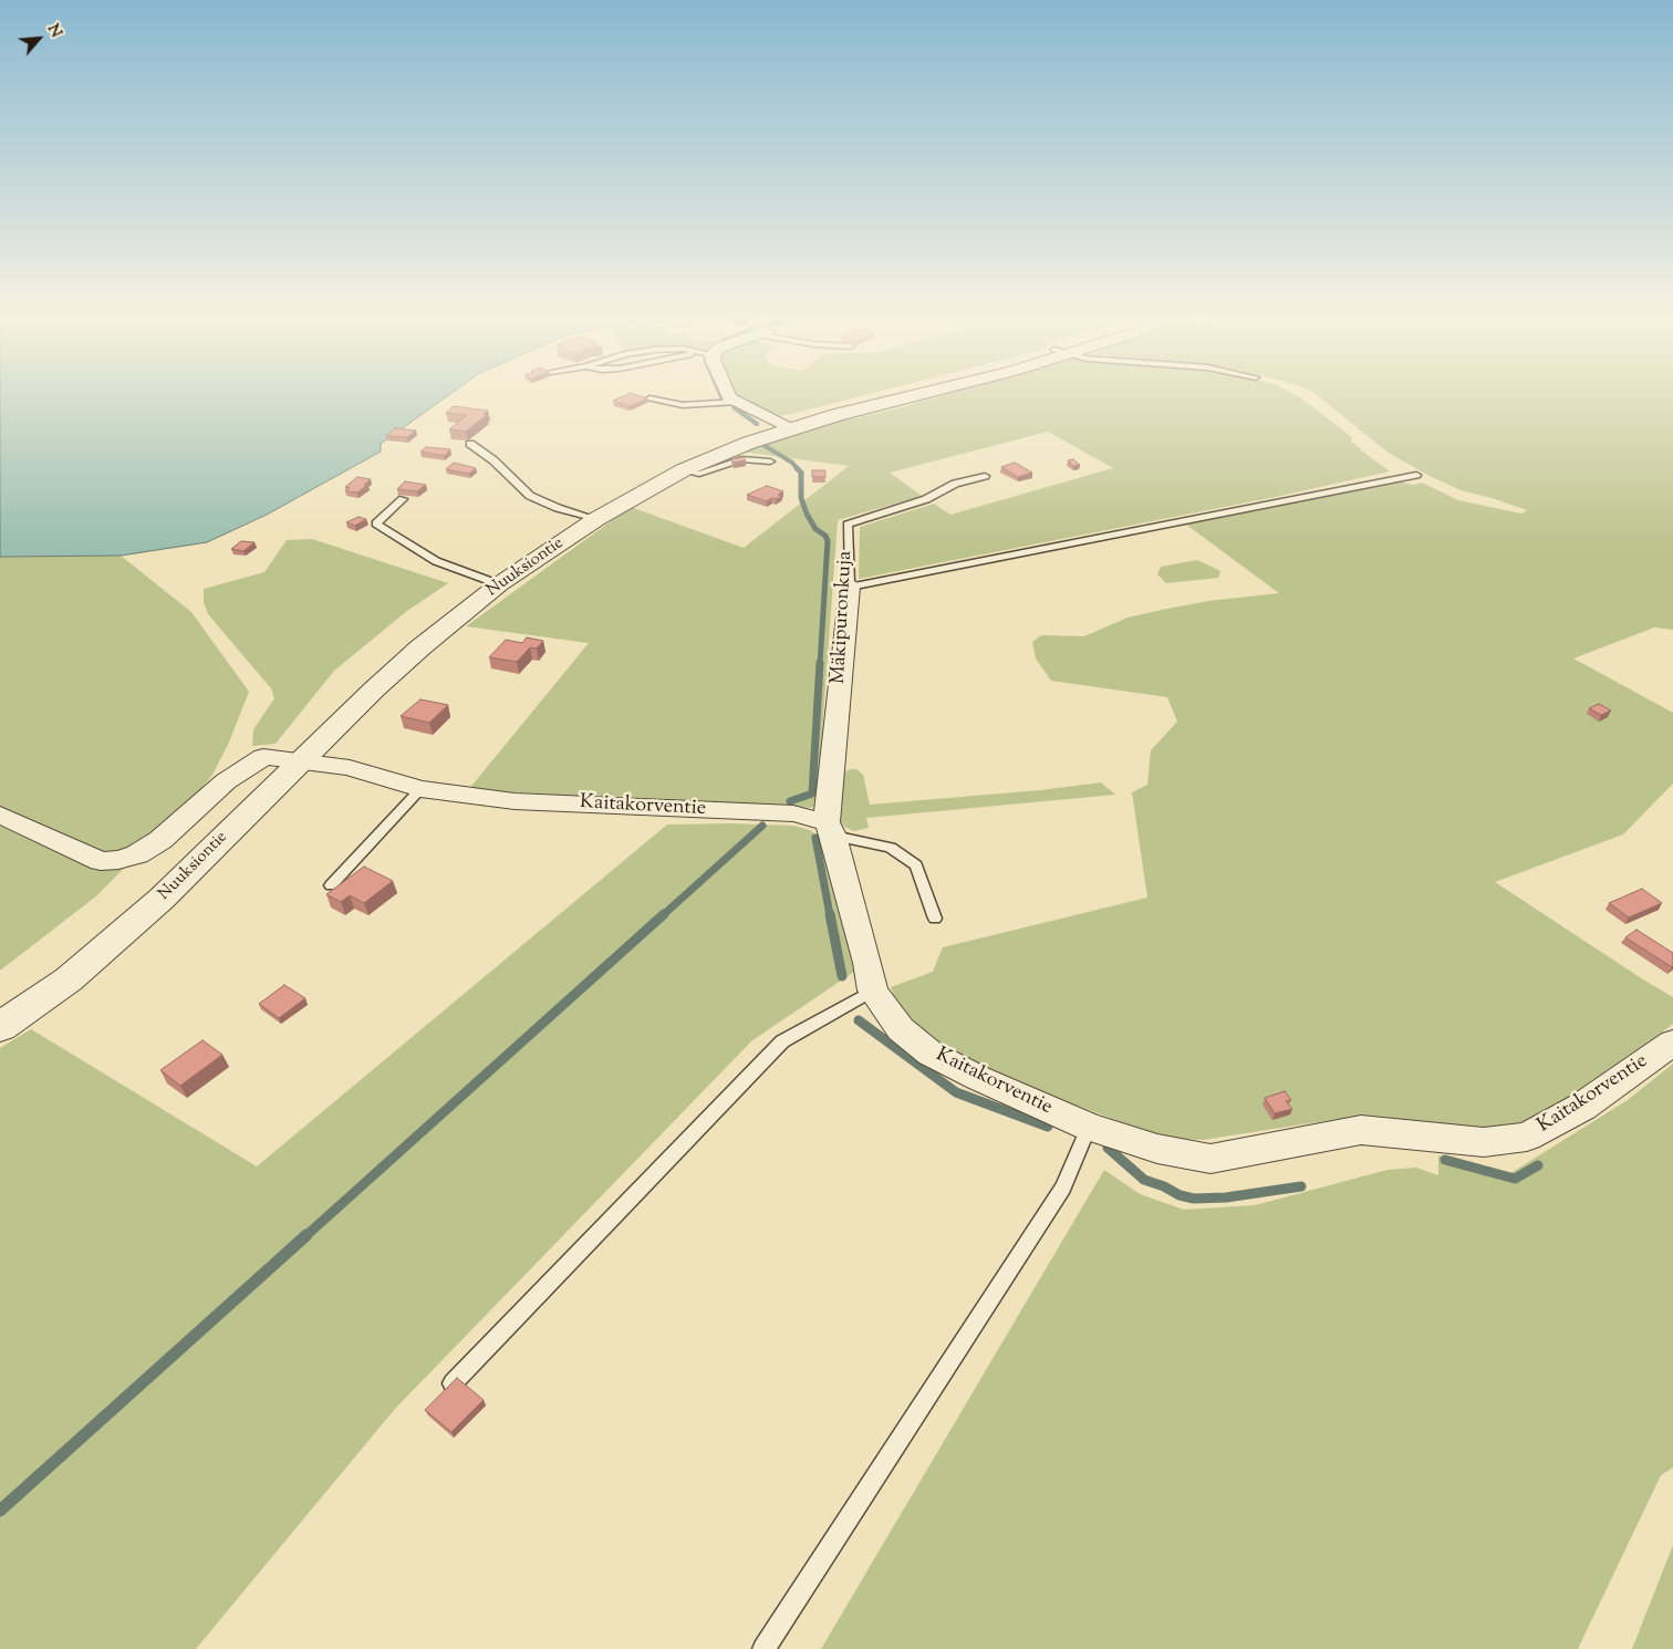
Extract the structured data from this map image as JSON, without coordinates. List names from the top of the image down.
{
  "streets": {
    "street": ["Nuuksiontie", "Mäkipuronkuja", "Kaitakorventie"]
  },
  "crossings": [
    ["Nuuksiontie", "Kaitakorventie"],
    ["Mäkipuronkuja", "Kaitakorventie"]
  ],
  "north": "top right"
}
